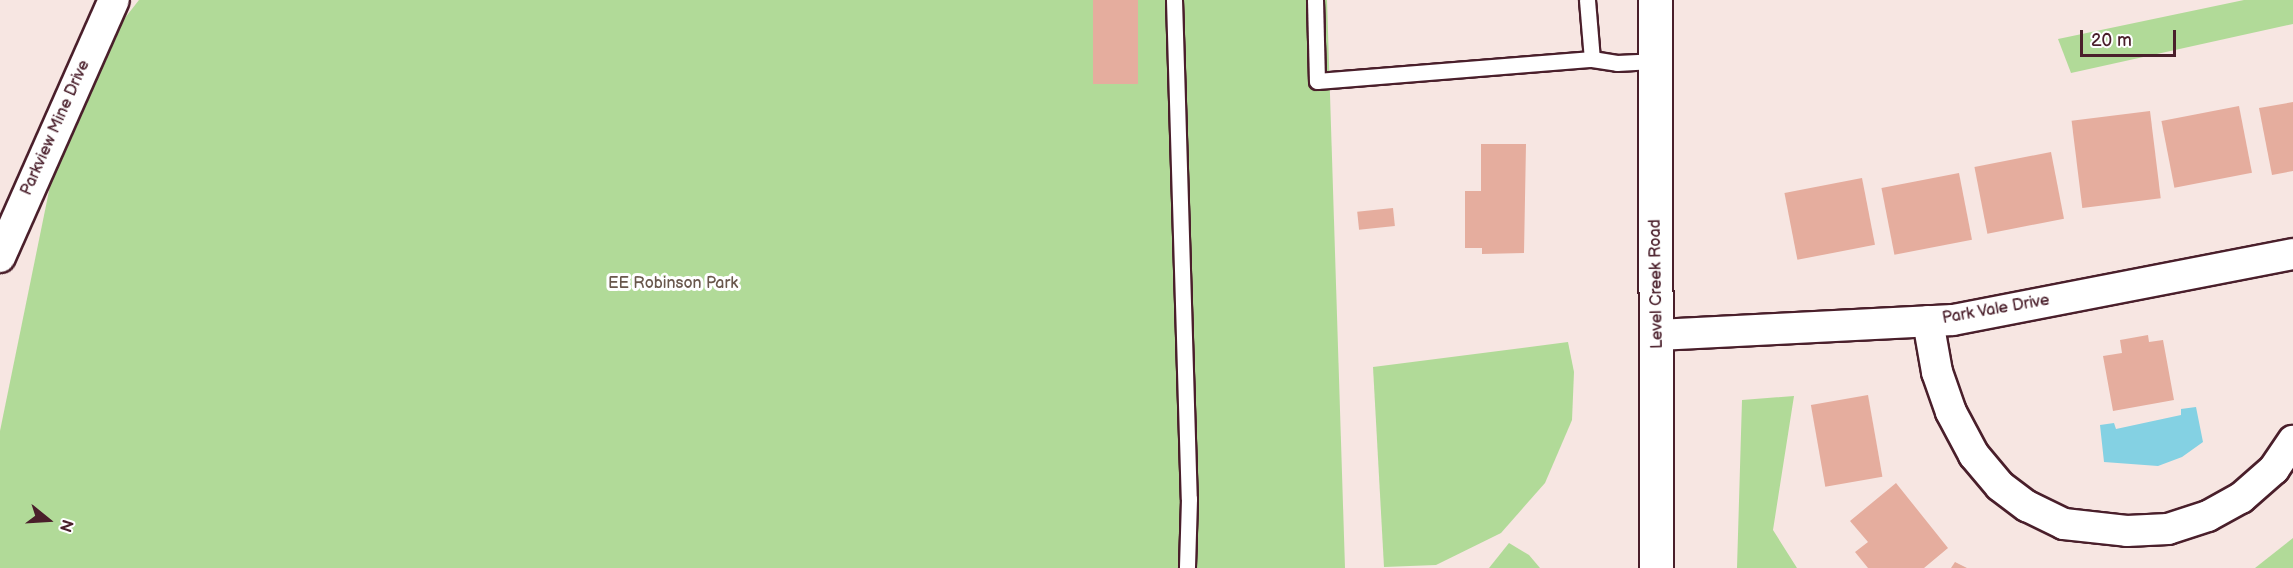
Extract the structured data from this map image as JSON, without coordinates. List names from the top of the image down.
{
  "streets": {
    "street": ["Parkview Mine Drive", "Level Creek Road", "Park Vale Drive"]
  },
  "crossings": [
    ["Level Creek Road", "Park Vale Drive"]
  ],
  "parks": ["EE Robinson Park"],
  "scale_bar": "20 m",
  "north": "right"
}
